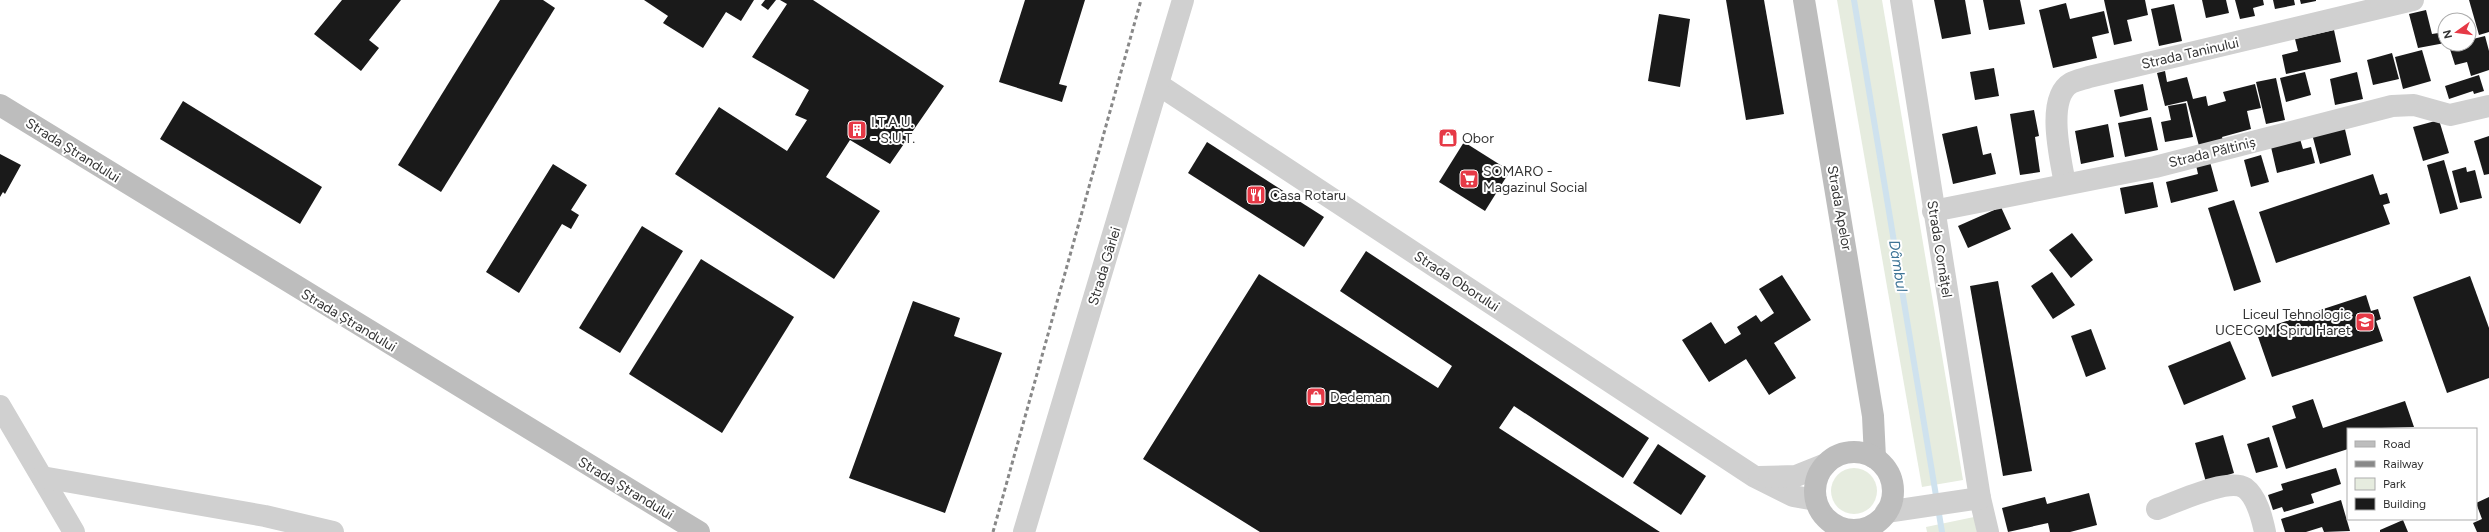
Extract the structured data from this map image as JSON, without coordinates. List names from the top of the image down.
{
  "streets": {
    "main road": ["Strada Ștrandului", "Strada Apelor"],
    "street": [
      "Strada Taninului",
      "Strada Păltiniș",
      "Strada Cornățel",
      "Strada Gârlei",
      "Strada Oborului"
    ]
  },
  "crossings": [
    ["Strada Taninului", "Strada Păltiniș"],
    ["Strada Păltiniș", "Strada Cornățel"],
    ["Strada Apelor", "Strada Oborului"],
    ["Strada Gârlei", "Strada Oborului"]
  ],
  "water": ["Dâmbul"],
  "places": {
    "building": ["I.T.A.U. - S.U.T."],
    "shop": ["Obor", "Dedeman"],
    "supermarket": ["SOMARO - Magazinul Social"],
    "restaurant": ["Casa Rotaru"],
    "school or university": ["Liceul Tehnologic UCECOM Spiru Haret"]
  },
  "legend": [
    "Road",
    "Railway",
    "Park",
    "Building"
  ],
  "north": "left"
}
